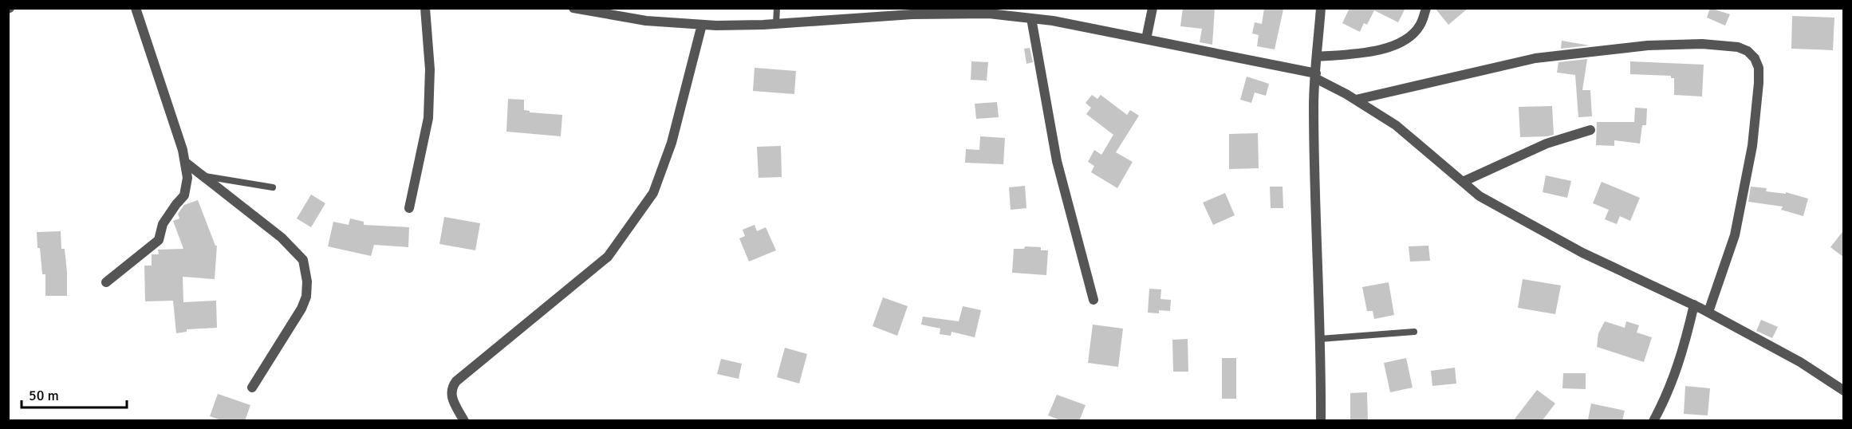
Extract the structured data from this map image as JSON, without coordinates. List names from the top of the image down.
{
  "scale_bar": "50 m"
}
